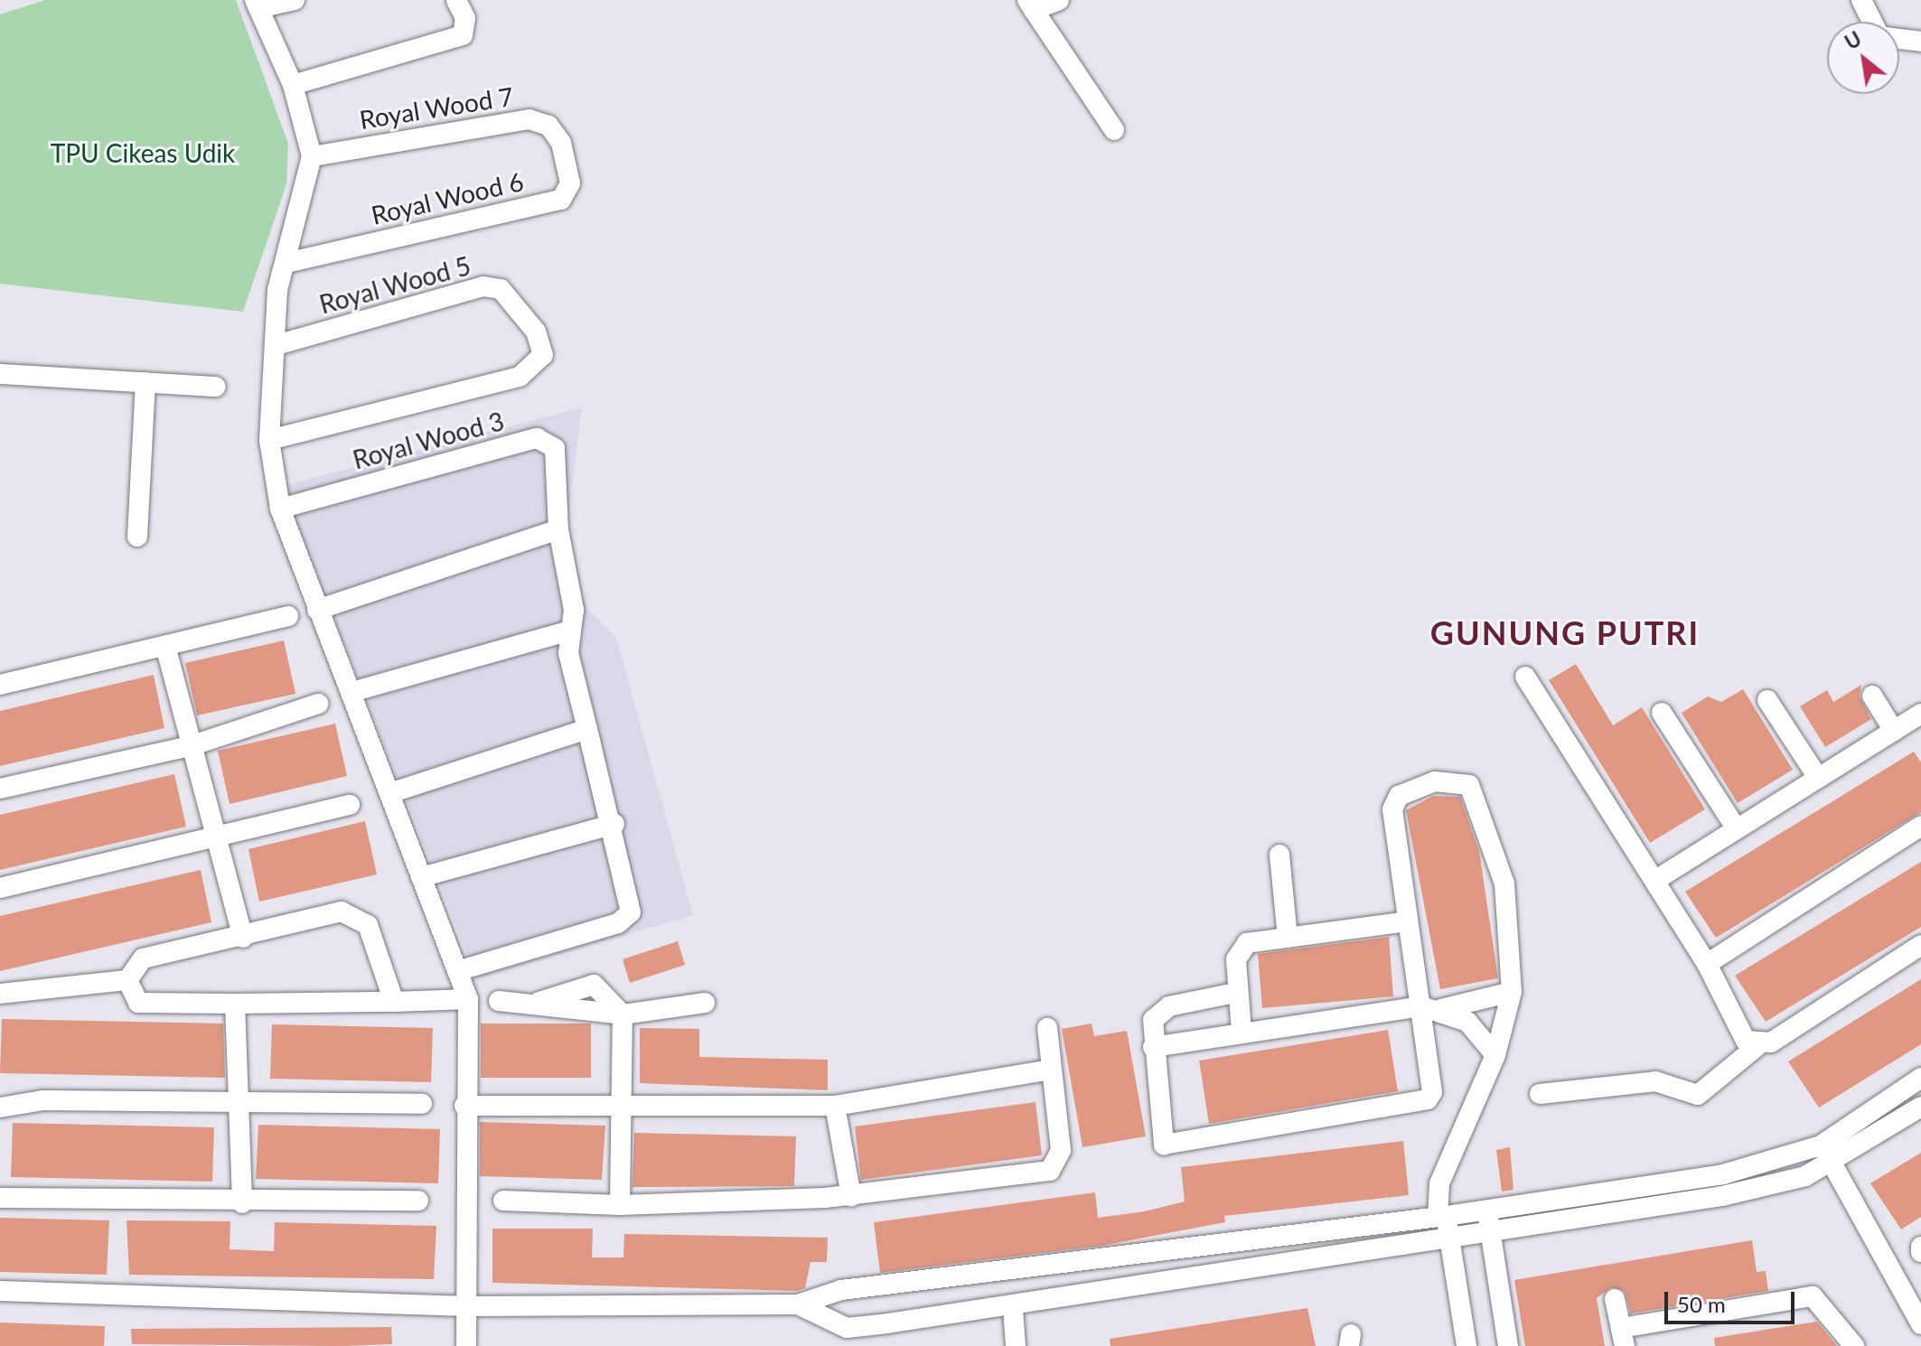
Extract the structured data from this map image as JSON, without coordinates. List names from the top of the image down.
{
  "streets": {
    "street": [
      "Royal Wood 7",
      "Royal Wood 6",
      "Royal Wood 5",
      "Royal Wood 3"
    ]
  },
  "crossings": [
    ["Royal Wood 7", "Royal Wood 6"]
  ],
  "districts": ["GUNUNG PUTRI"],
  "parks": ["TPU Cikeas Udik"],
  "scale_bar": "50 m",
  "north": "top left"
}
